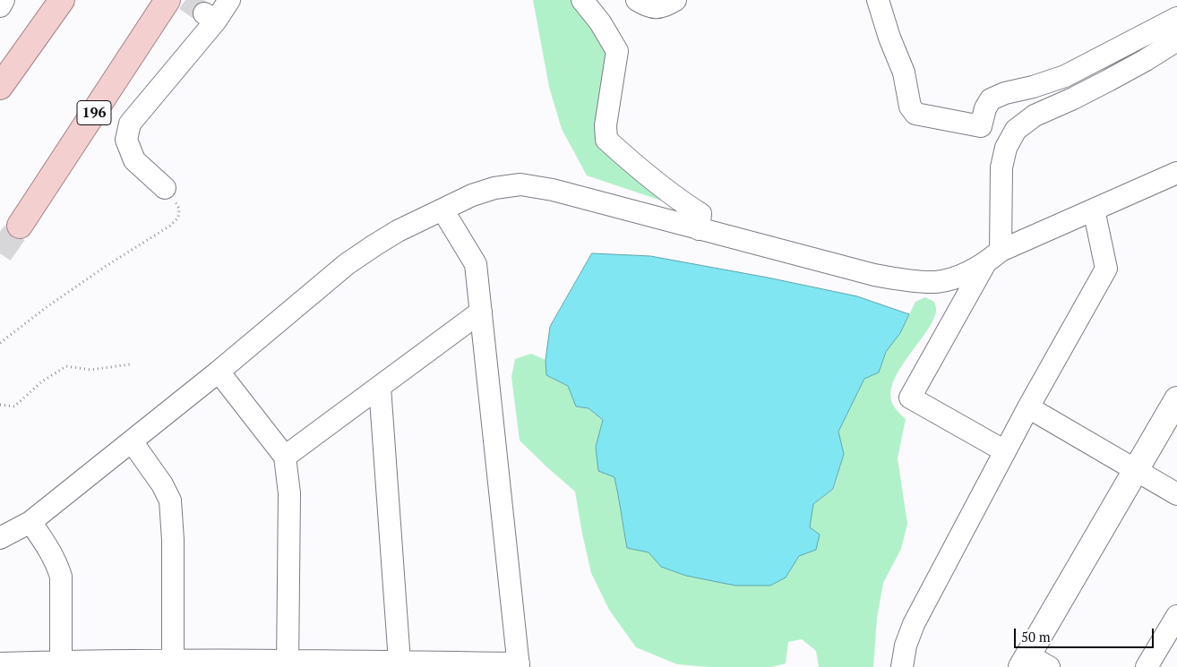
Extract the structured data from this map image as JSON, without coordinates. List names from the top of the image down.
{
  "streets": {
    "highway": ["196"]
  },
  "scale_bar": "50 m"
}
